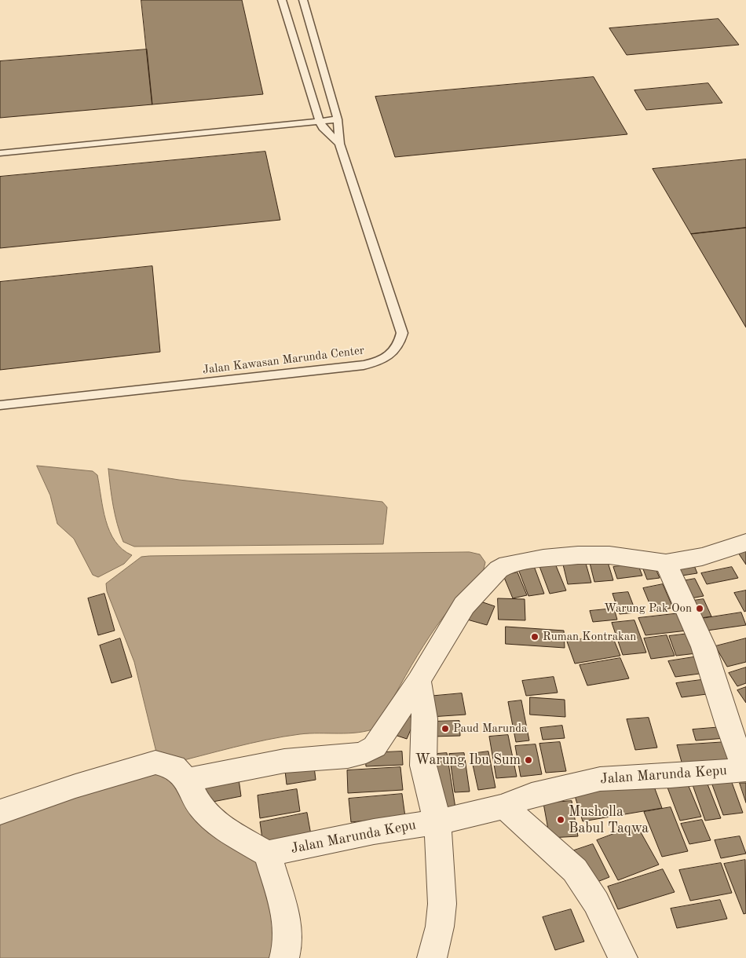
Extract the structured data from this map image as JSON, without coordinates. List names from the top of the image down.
{
  "streets": {
    "street": ["Jalan Marunda Kepu"],
    "lane": ["Jalan Kawasan Marunda Center"]
  },
  "places": [
    "Warung Pak Oon",
    "Ruman Kontrakan",
    "Paud Marunda",
    "Warung Ibu Sum",
    "Musholla Babul Taqwa"
  ]
}
